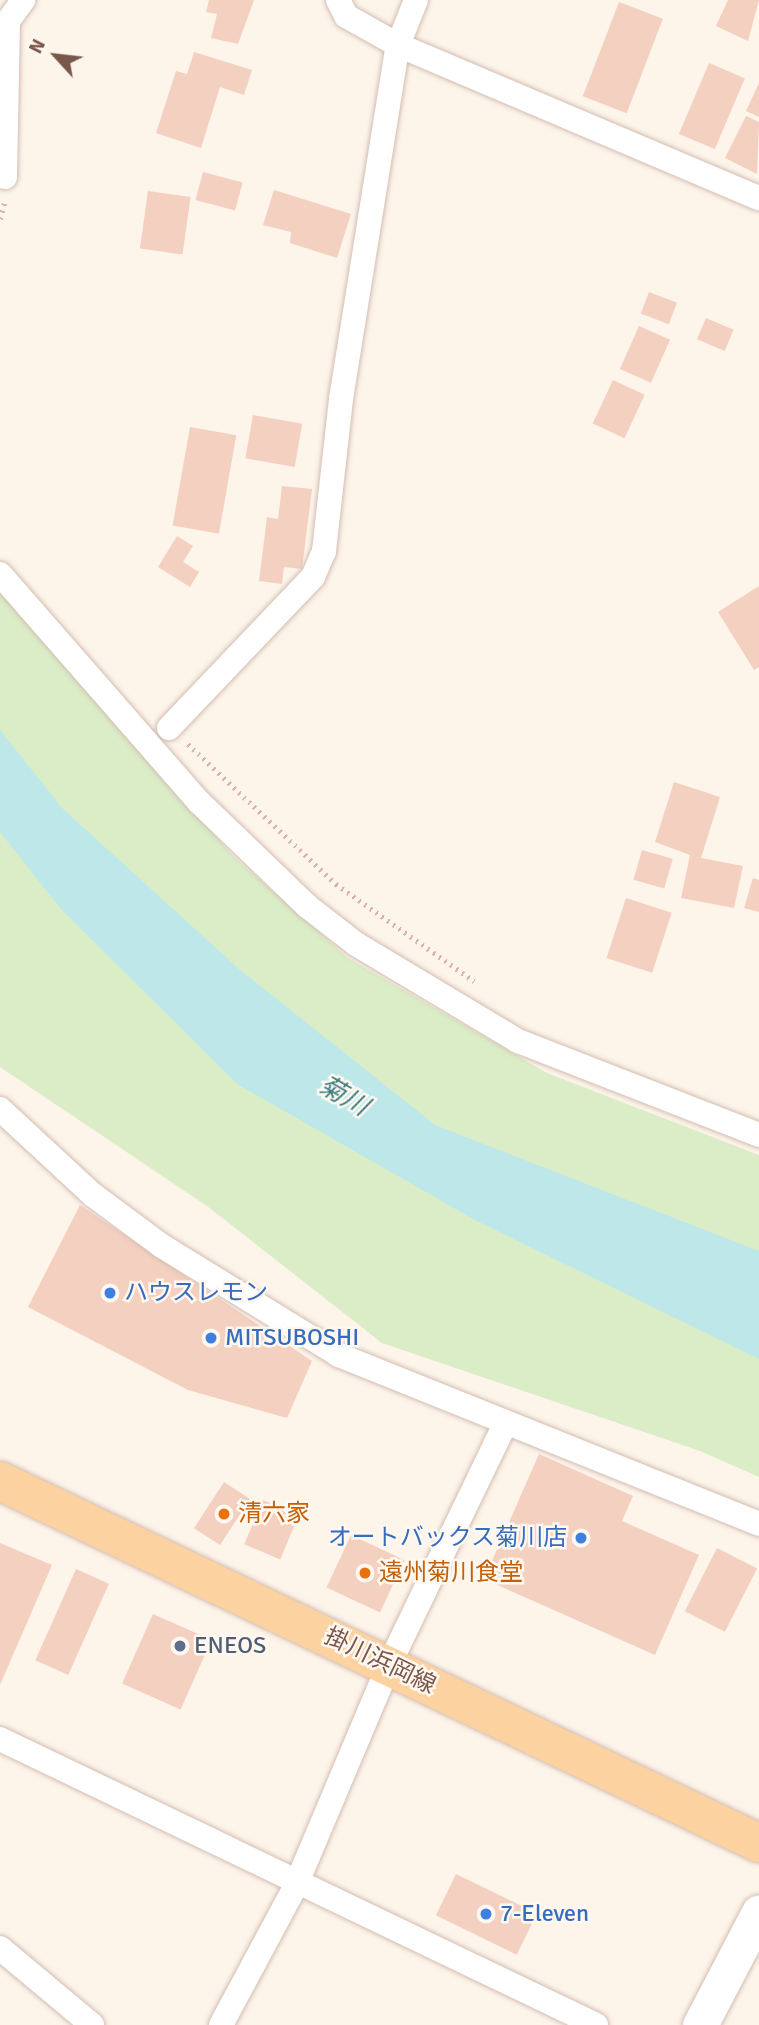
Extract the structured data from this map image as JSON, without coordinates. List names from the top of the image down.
{
  "streets": {
    "main road": ["掛川浜岡線"]
  },
  "water": ["菊川"],
  "places": [
    "ハウスレモン",
    "MITSUBOSHI",
    "清六家",
    "オートバックス菊川店",
    "遠州菊川食堂",
    "ENEOS",
    "7-Eleven"
  ],
  "north": "top left"
}
